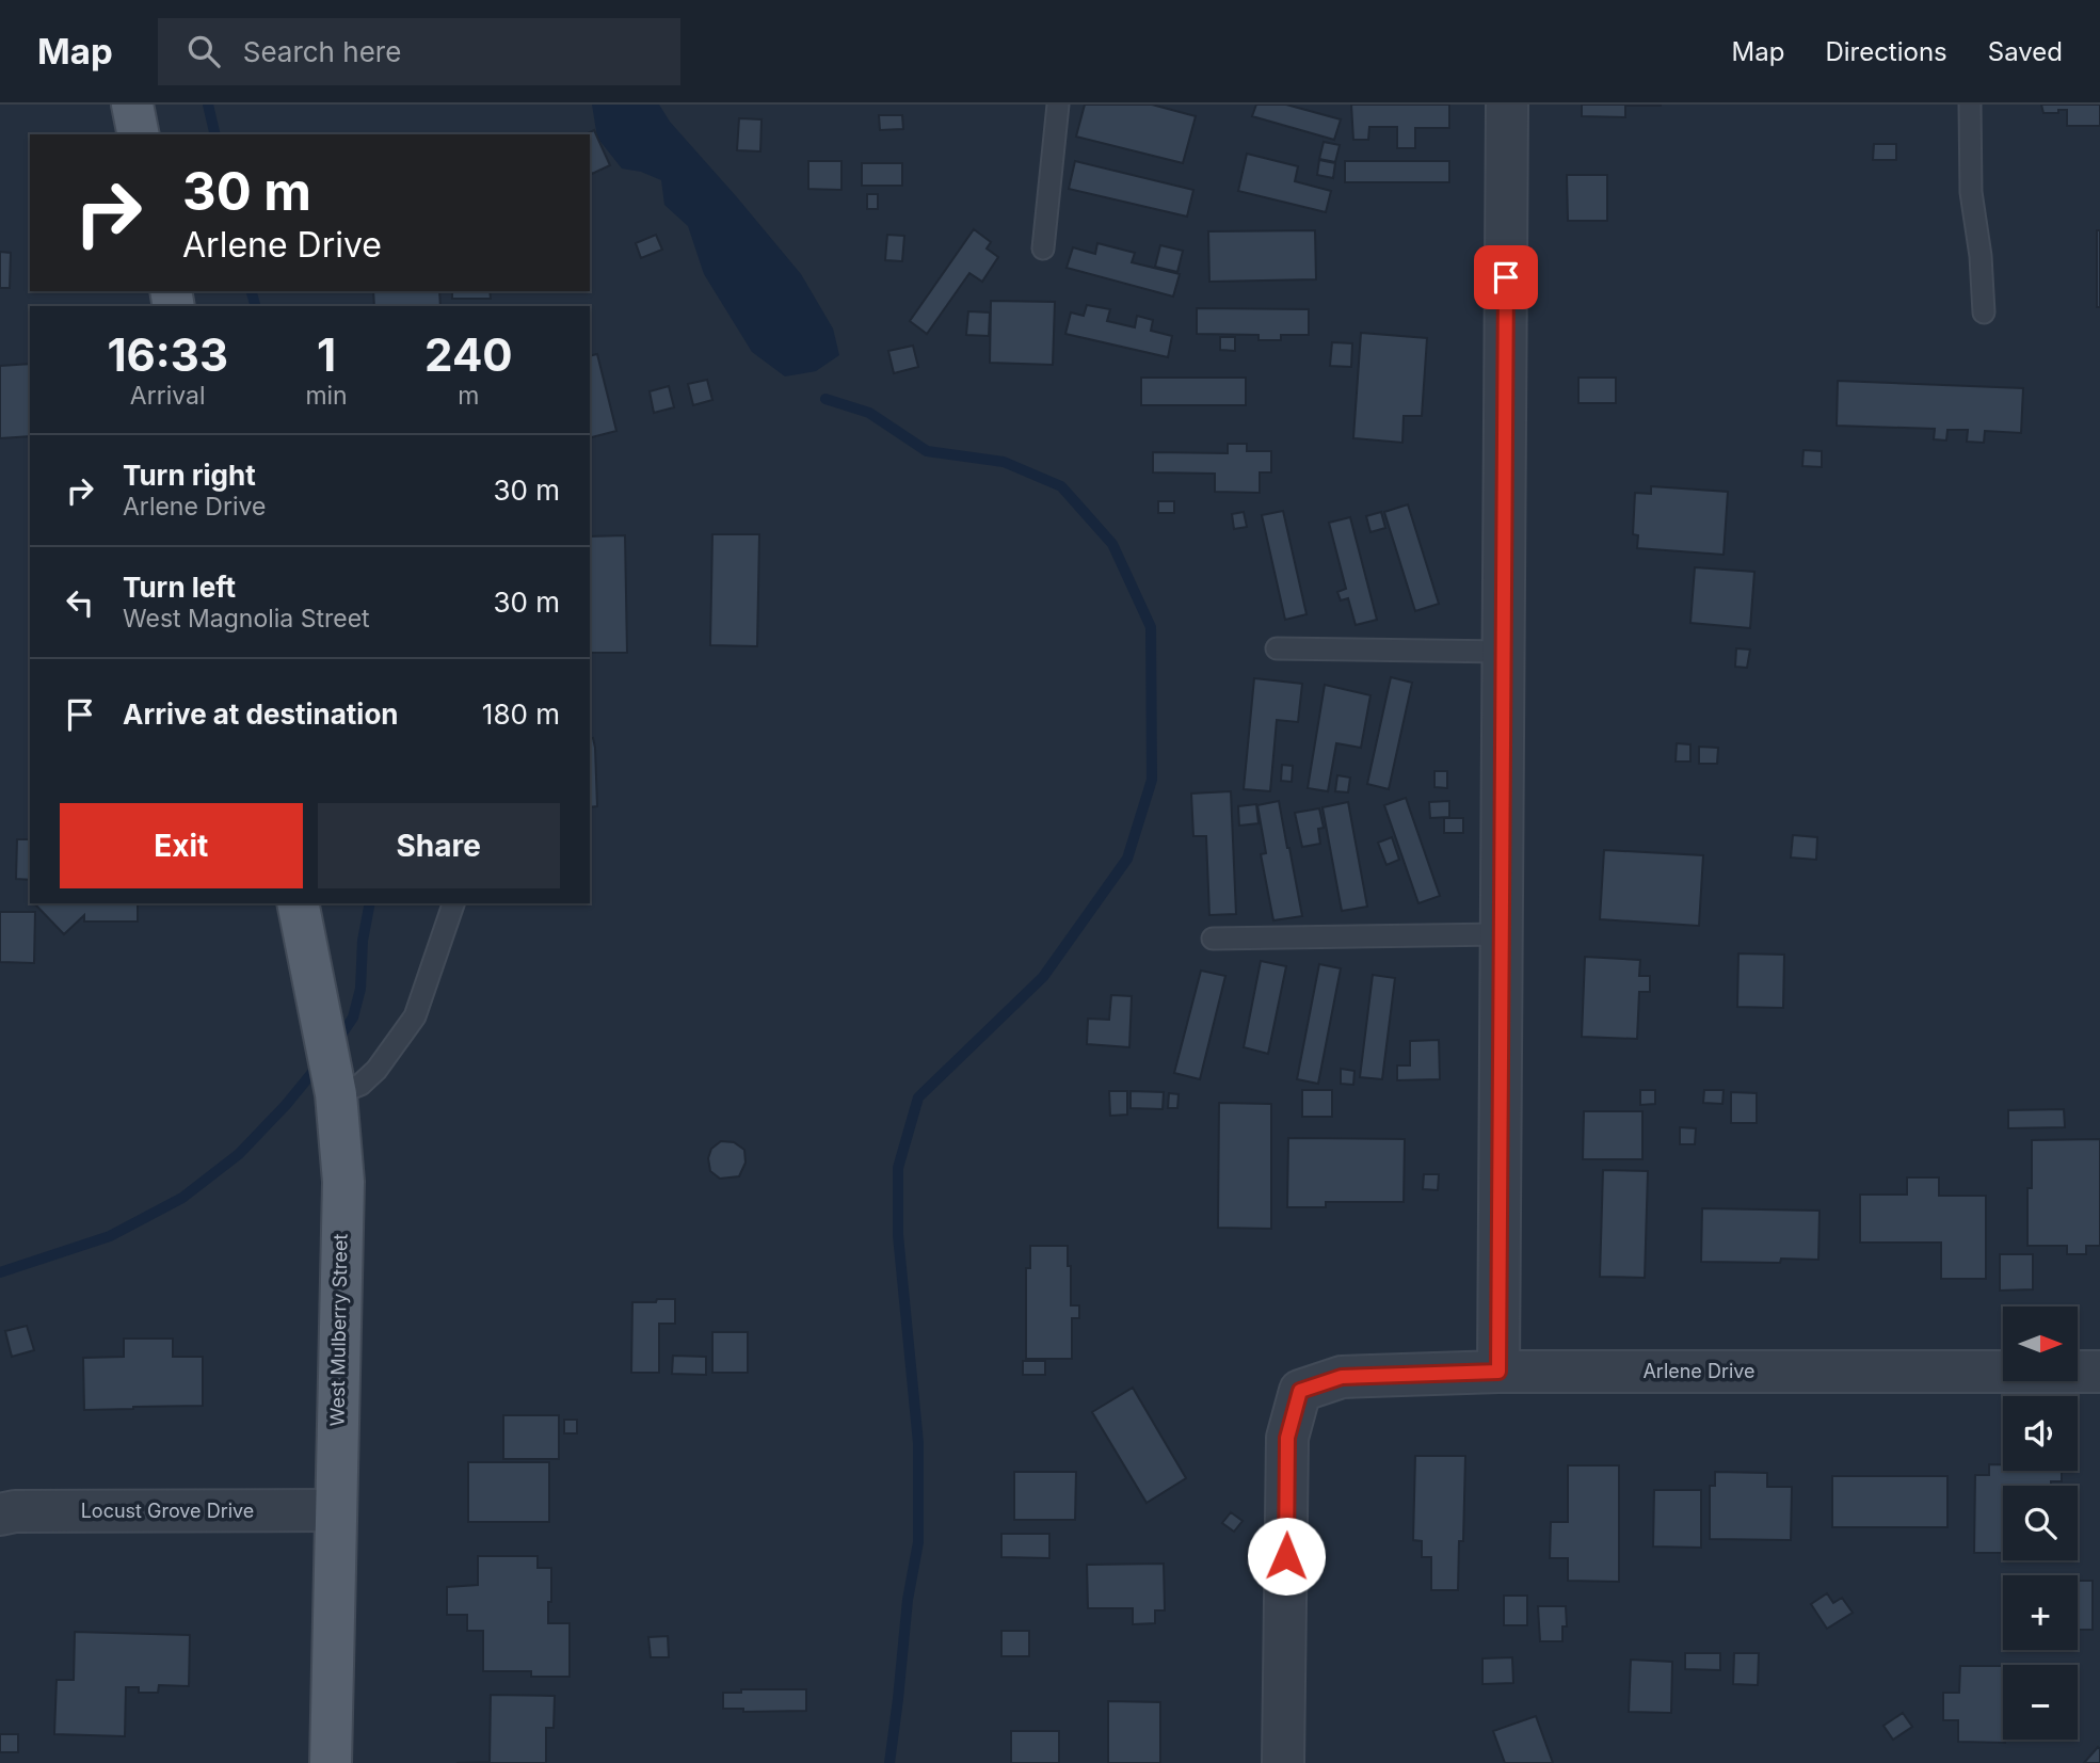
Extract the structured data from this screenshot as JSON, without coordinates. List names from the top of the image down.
{
  "streets": {
    "main road": ["West Mulberry Street"],
    "street": ["Arlene Drive", "Locust Grove Drive"]
  },
  "crossings": [
    ["West Mulberry Street", "Locust Grove Drive"]
  ],
  "north": "right",
  "page": {
    "header": "Map",
    "search": "Search here",
    "nav": ["Map", "Directions", "Saved"],
    "turn": ["30 m", "Arlene Drive"],
    "eta": [
      "16:33",
      "Arrival",
      "1",
      "min",
      "240",
      "m"
    ],
    "list": [
      {
        "name": "Turn right",
        "note": "Arlene Drive",
        "value": "30 m"
      },
      {
        "name": "Turn left",
        "note": "West Magnolia Street",
        "value": "30 m"
      },
      {
        "name": "Arrive at destination",
        "value": "180 m"
      }
    ],
    "buttons": ["Exit", "Share"],
    "map_buttons": ["+", "−"]
  }
}
